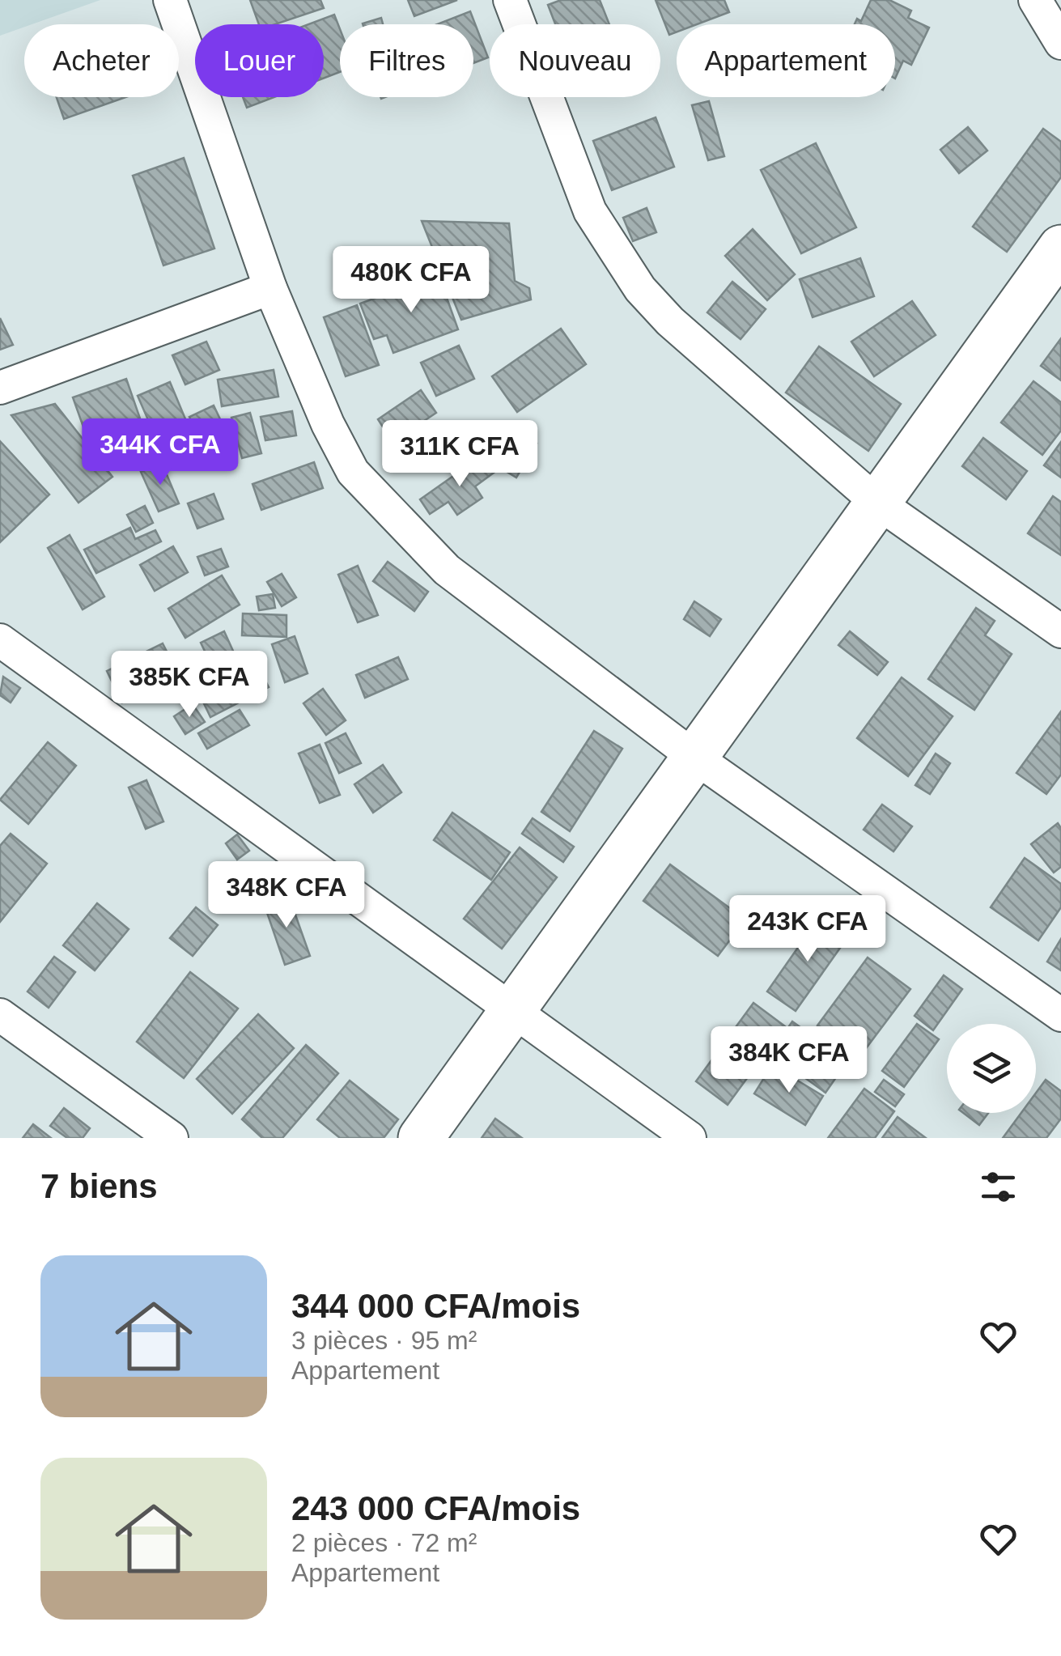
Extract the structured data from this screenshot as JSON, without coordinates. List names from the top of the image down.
{
  "page": {
    "chip": [
      "Acheter",
      "Louer",
      "Filtres",
      "Nouveau",
      "Appartement"
    ],
    "price": [
      "480K CFA",
      "344K CFA",
      "311K CFA",
      "385K CFA",
      "348K CFA",
      "243K CFA",
      "384K CFA"
    ],
    "heading": "7 biens",
    "list": [
      {
        "name": "344 000 CFA/mois",
        "note": "3 pièces · 95 m² · Appartement"
      },
      {
        "name": "243 000 CFA/mois",
        "note": "2 pièces · 72 m² · Appartement"
      }
    ]
  }
}
